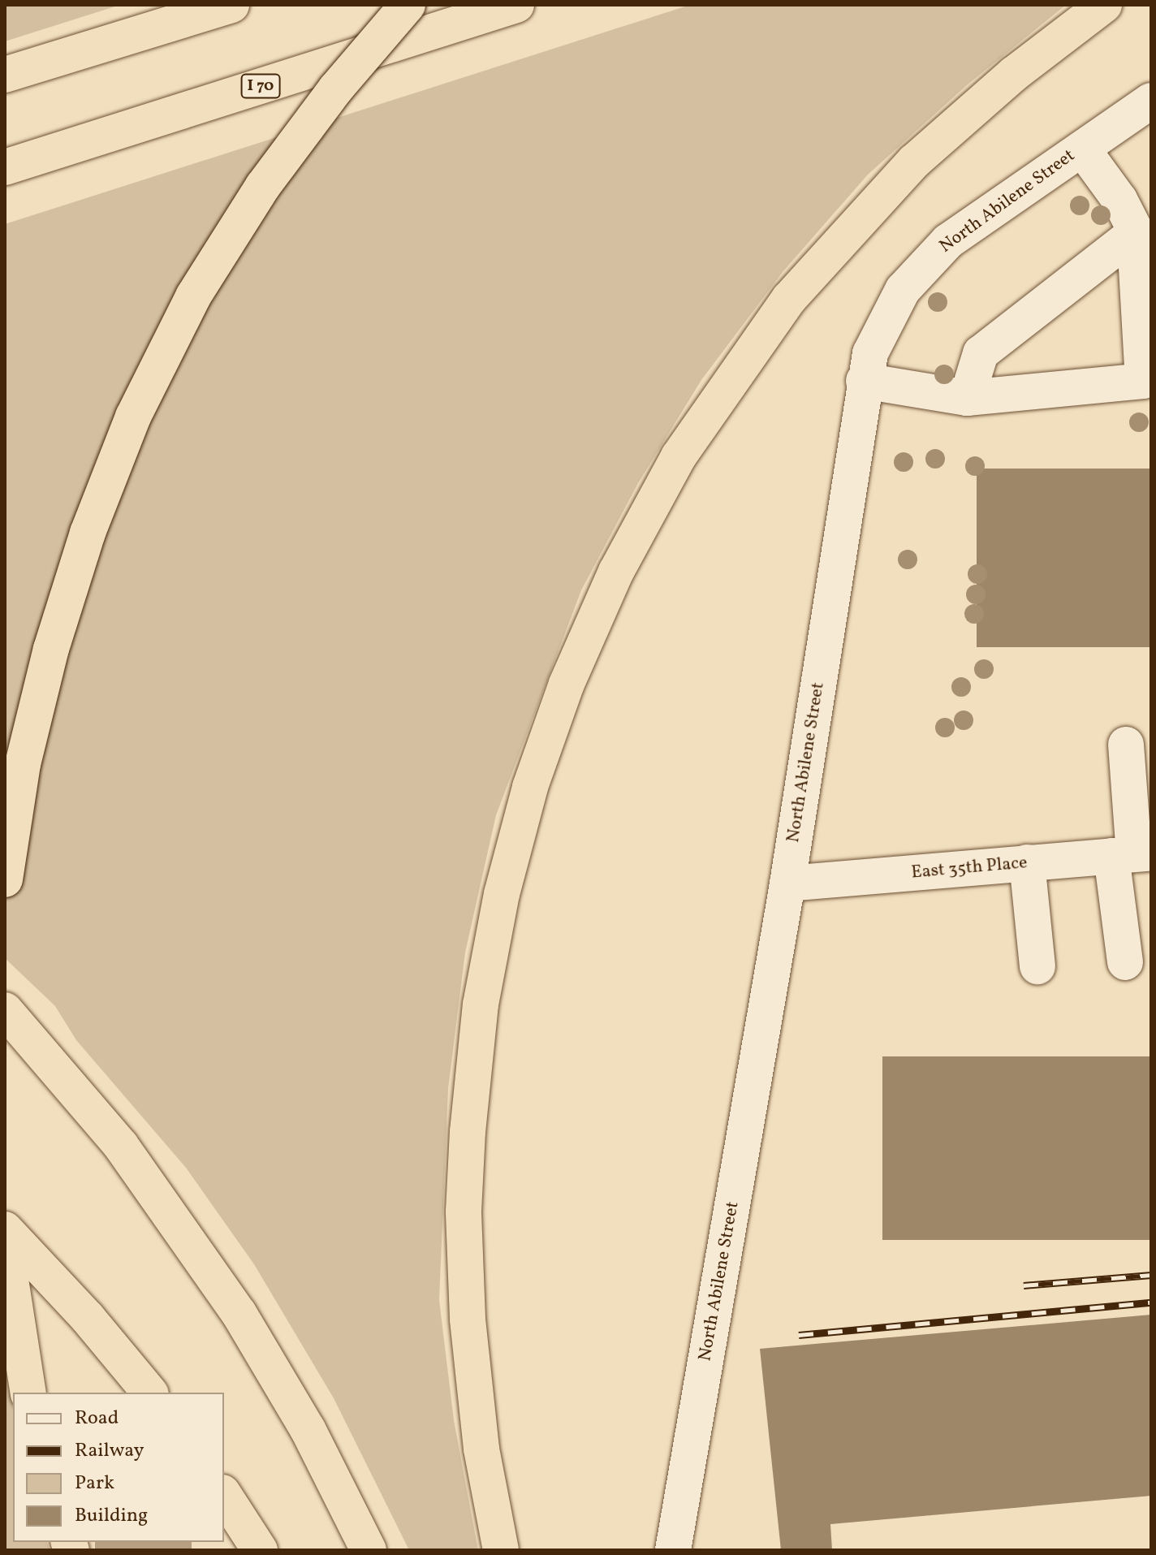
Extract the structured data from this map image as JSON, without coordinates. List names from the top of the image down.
{
  "streets": {
    "highway": ["I 70"],
    "street": ["North Abilene Street", "East 35th Place"]
  },
  "crossings": [
    ["North Abilene Street", "East 35th Place"]
  ],
  "legend": [
    "Road",
    "Railway",
    "Park",
    "Building"
  ]
}
